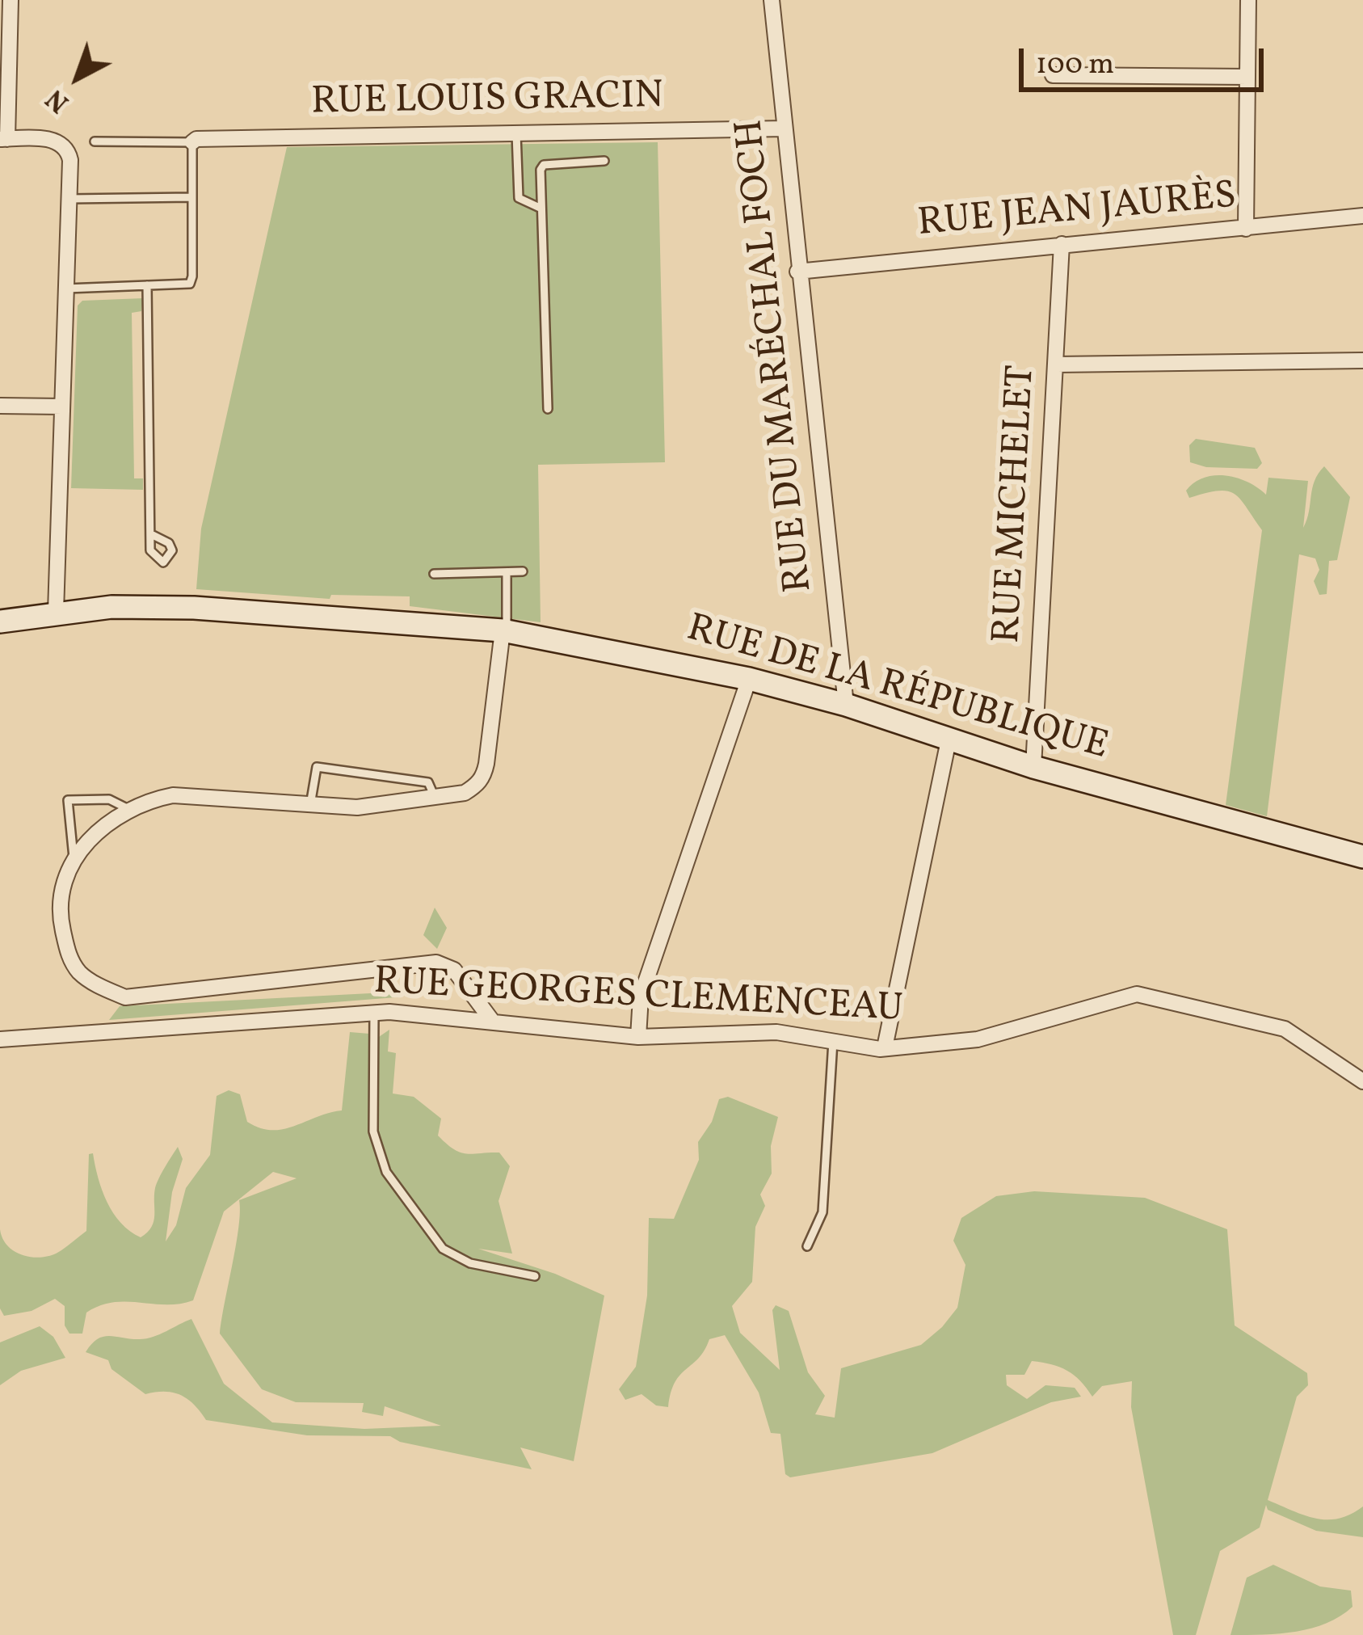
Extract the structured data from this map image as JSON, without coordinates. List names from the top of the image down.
{
  "streets": {
    "street": [
      "RUE LOUIS GRACIN",
      "RUE JEAN JAURÈS",
      "RUE DU MARÉCHAL FOCH",
      "RUE MICHELET",
      "RUE DE LA RÉPUBLIQUE",
      "RUE GEORGES CLEMENCEAU"
    ]
  },
  "crossings": [
    ["RUE LOUIS GRACIN", "RUE DU MARÉCHAL FOCH"],
    ["RUE JEAN JAURÈS", "RUE DU MARÉCHAL FOCH"],
    ["RUE JEAN JAURÈS", "RUE MICHELET"],
    ["RUE DU MARÉCHAL FOCH", "RUE DE LA RÉPUBLIQUE"],
    ["RUE MICHELET", "RUE DE LA RÉPUBLIQUE"]
  ],
  "scale_bar": "100 m",
  "north": "bottom left"
}
